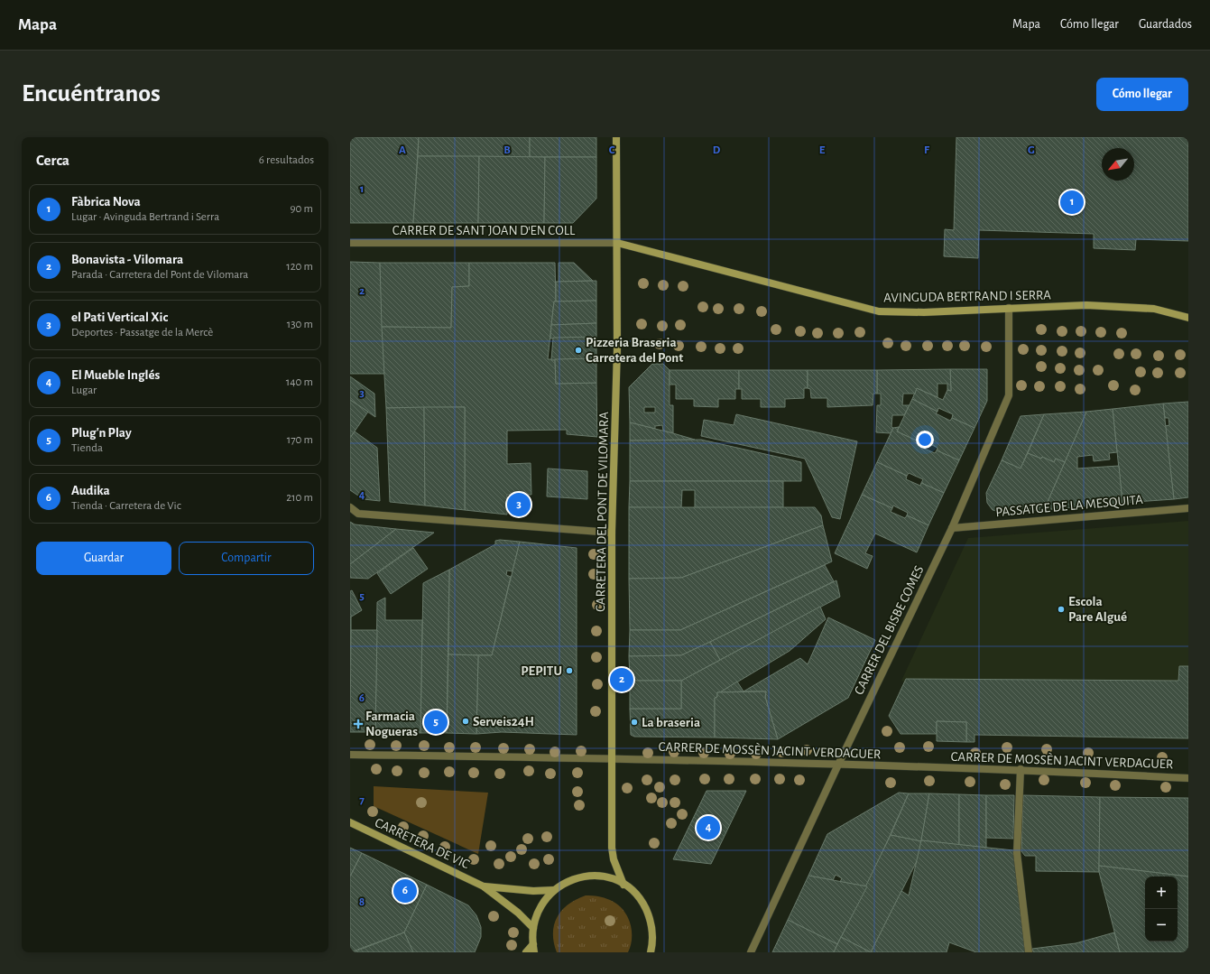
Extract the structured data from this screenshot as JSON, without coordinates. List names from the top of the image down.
{
  "streets": {
    "street": [
      "CARRER DE SANT JOAN D'EN COLL",
      "AVINGUDA BERTRAND I SERRA",
      "PASSATGE DE LA MESQUITA",
      "CARRETERA DEL PONT DE VILOMARA",
      "CARRER DEL BISBE COMES",
      "CARRER DE MOSSÈN JACINT VERDAGUER",
      "CARRETERA DE VIC"
    ]
  },
  "crossings": [
    ["CARRER DE SANT JOAN D'EN COLL", "AVINGUDA BERTRAND I SERRA"],
    ["CARRER DE SANT JOAN D'EN COLL", "CARRETERA DEL PONT DE VILOMARA"],
    ["AVINGUDA BERTRAND I SERRA", "CARRETERA DEL PONT DE VILOMARA"],
    ["AVINGUDA BERTRAND I SERRA", "CARRER DEL BISBE COMES"],
    ["PASSATGE DE LA MESQUITA", "CARRER DEL BISBE COMES"],
    ["CARRETERA DEL PONT DE VILOMARA", "CARRER DE MOSSÈN JACINT VERDAGUER"],
    ["CARRER DEL BISBE COMES", "CARRER DE MOSSÈN JACINT VERDAGUER"]
  ],
  "places": {
    "other": [
      "Pizzeria Braseria Carretera del Pont",
      "Escola Pare Algué",
      "PEPITU",
      "Serveis24H",
      "La braseria"
    ],
    "health": ["Farmacia Nogueras"]
  },
  "north": "bottom left",
  "page": {
    "header": "Mapa",
    "nav": ["Mapa", "Cómo llegar", "Guardados"],
    "buttons": [
      "Cómo llegar",
      ["Guardar", "Compartir"]
    ],
    "title": "Encuéntranos",
    "heading": ["Cerca", "6 resultados"],
    "list": [
      {
        "mark": "1",
        "name": "Fàbrica Nova",
        "note": "Lugar · Avinguda Bertrand i Serra",
        "value": "90 m"
      },
      {
        "mark": "2",
        "name": "Bonavista - Vilomara",
        "note": "Parada · Carretera del Pont de Vilomara",
        "value": "120 m"
      },
      {
        "mark": "3",
        "name": "el Pati Vertical Xic",
        "note": "Deportes · Passatge de la Mercè",
        "value": "130 m"
      },
      {
        "mark": "4",
        "name": "El Mueble Inglés",
        "note": "Lugar",
        "value": "140 m"
      },
      {
        "mark": "5",
        "name": "Plug'n Play",
        "note": "Tienda",
        "value": "170 m"
      },
      {
        "mark": "6",
        "name": "Audika",
        "note": "Tienda · Carretera de Vic",
        "value": "210 m"
      }
    ],
    "pins": [
      "1",
      "3",
      "2",
      "5",
      "4",
      "6"
    ],
    "map_buttons": ["+", "−"]
  },
  "grid": {
    "columns": [
      "A",
      "B",
      "C",
      "D",
      "E",
      "F",
      "G"
    ],
    "rows": [
      "1",
      "2",
      "3",
      "4",
      "5",
      "6",
      "7",
      "8"
    ]
  }
}
